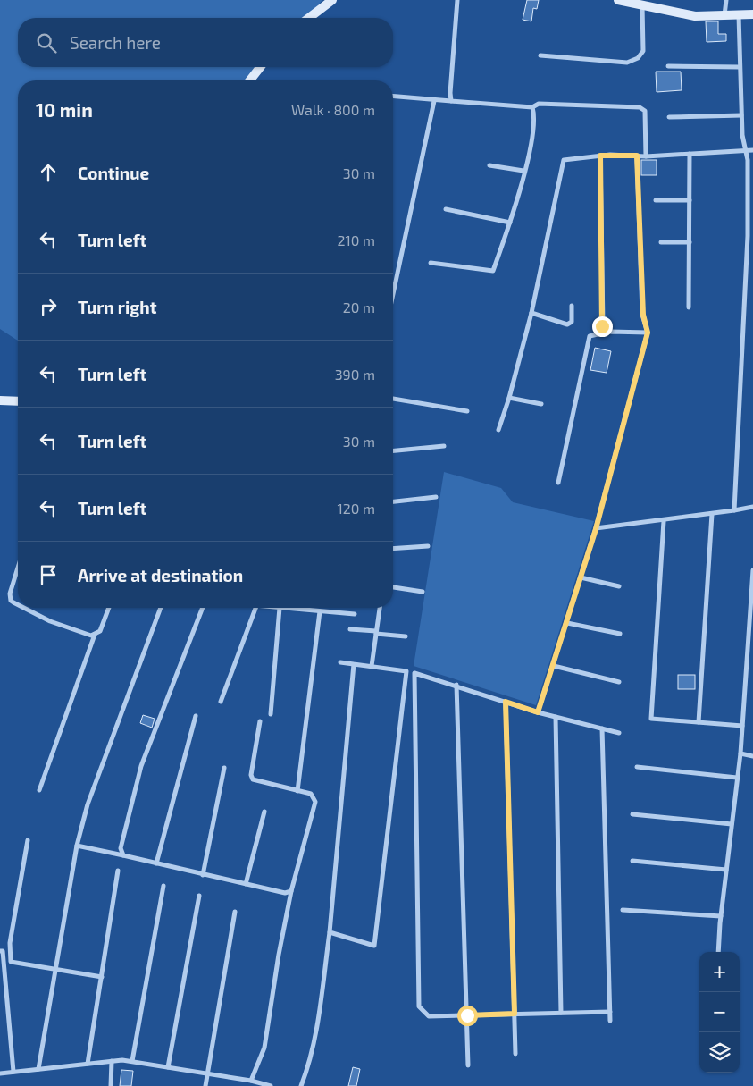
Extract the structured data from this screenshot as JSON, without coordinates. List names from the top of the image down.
{
  "page": {
    "search": "Search here",
    "heading": ["10 min", "Walk · 800 m"],
    "list": [
      ["Continue", "30 m"],
      ["Turn left", "210 m"],
      ["Turn right", "20 m"],
      ["Turn left", "390 m"],
      ["Turn left", "30 m"],
      ["Turn left", "120 m"],
      "Arrive at destination"
    ],
    "map_buttons": ["+", "−"]
  }
}
